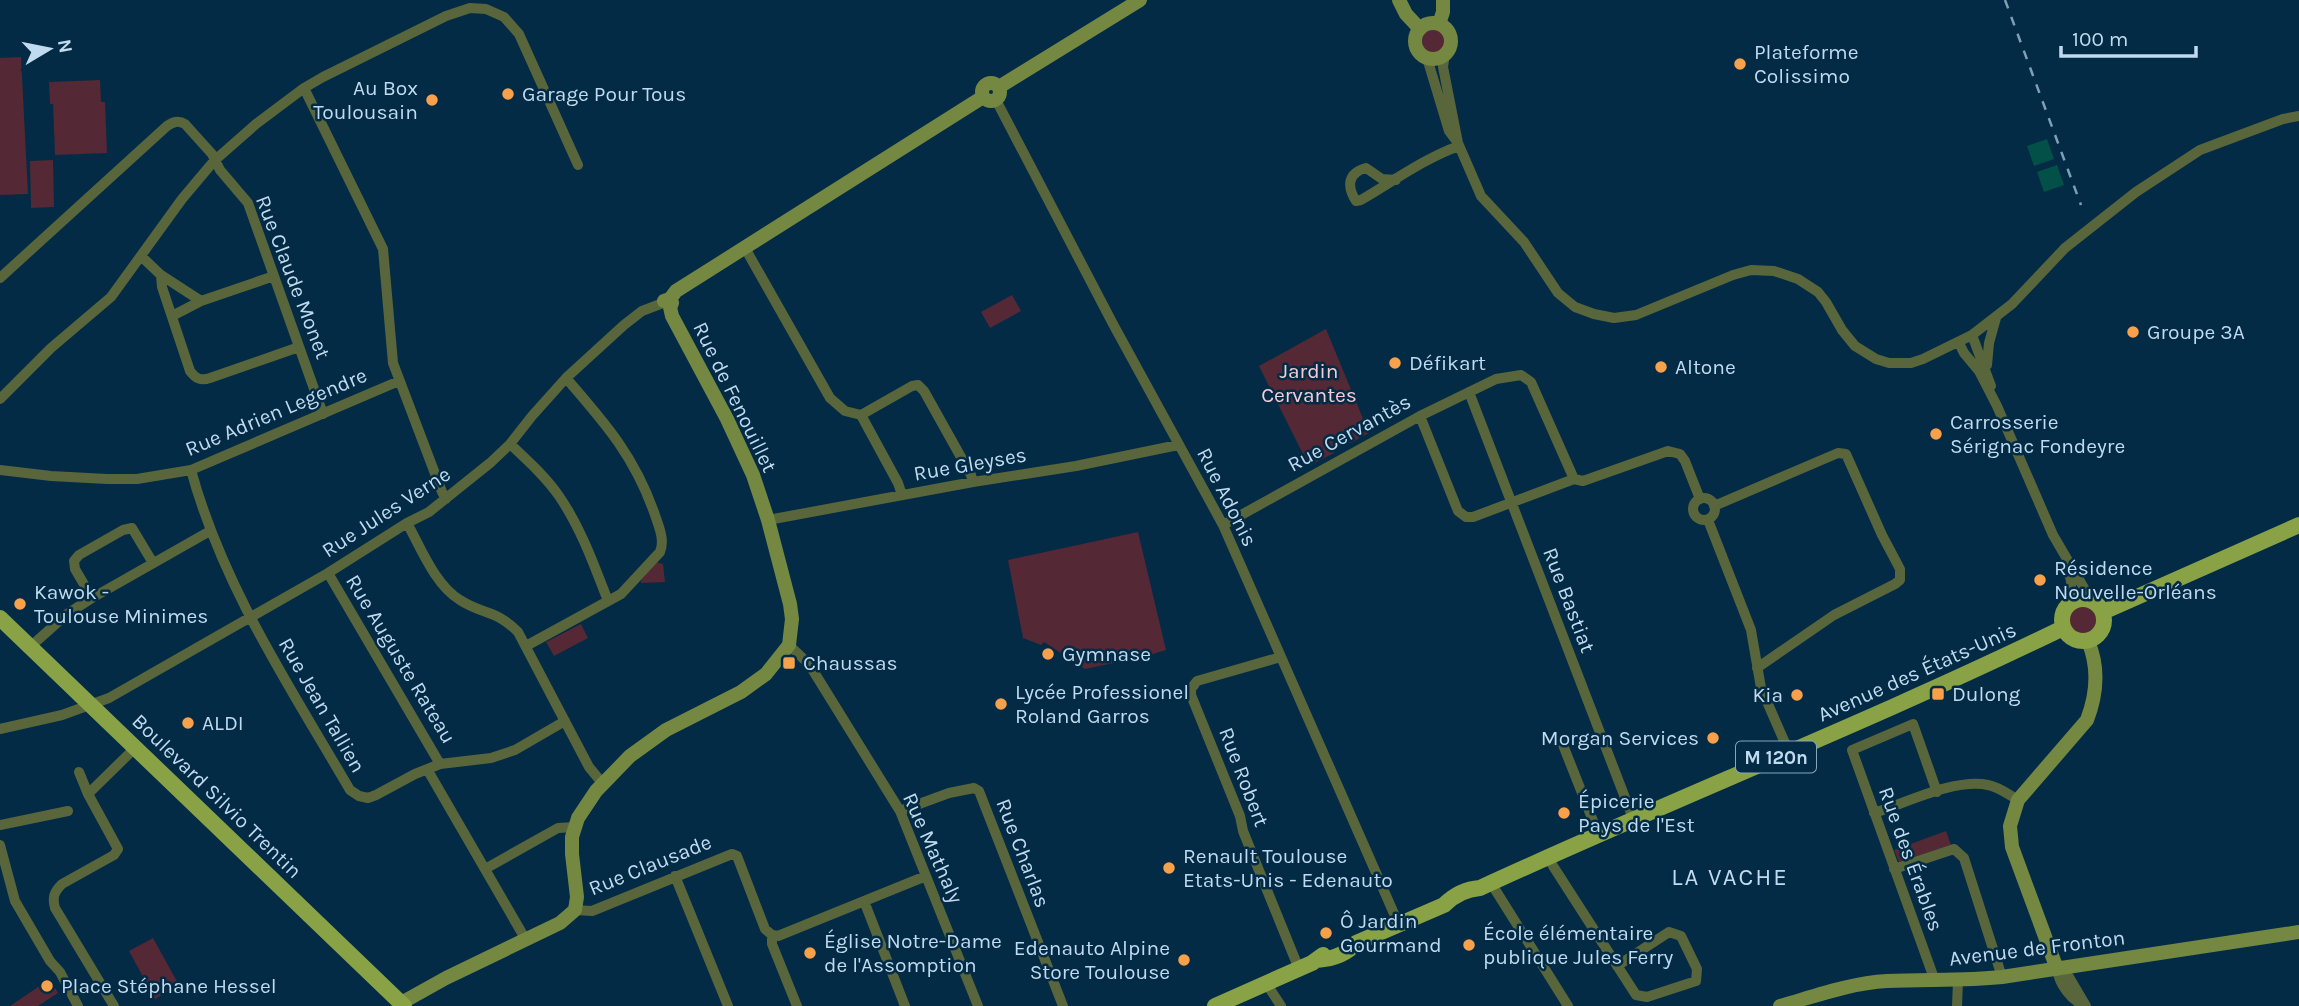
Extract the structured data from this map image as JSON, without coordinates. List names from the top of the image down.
{
  "streets": {
    "main road": ["Avenue des États-Unis", "M 120n", "Boulevard Silvio Trentin"],
    "street": [
      "Rue Claude Monet",
      "Rue de Fenouillet",
      "Rue Adrien Legendre",
      "Rue Cervantès",
      "Rue Gleyses",
      "Rue Adonis",
      "Rue Jules Verne",
      "Rue Bastiat",
      "Rue Auguste Rateau",
      "Rue Jean Tallien",
      "Rue Robert",
      "Rue Mathaly",
      "Rue Charlas",
      "Rue des Érables",
      "Rue Clausade",
      "Avenue de Fronton"
    ]
  },
  "crossings": [
    ["Rue Claude Monet", "Rue Adrien Legendre"],
    ["Rue de Fenouillet", "Rue Gleyses"],
    ["Rue de Fenouillet", "Rue Jules Verne"],
    ["Rue de Fenouillet", "Rue Mathaly"],
    ["Rue Cervantès", "Rue Adonis"],
    ["Rue Cervantès", "Rue Bastiat"],
    ["Rue Gleyses", "Rue Adonis"],
    ["Rue Adonis", "Avenue des États-Unis"],
    ["Rue Adonis", "Rue Robert"],
    ["Rue Jules Verne", "Rue Auguste Rateau"],
    ["Rue Jules Verne", "Rue Jean Tallien"],
    ["Rue Jules Verne", "Boulevard Silvio Trentin"],
    ["Rue Bastiat", "Avenue des États-Unis"],
    ["Rue Auguste Rateau", "Rue Jean Tallien"],
    ["Avenue des États-Unis", "Rue Robert"],
    ["Rue Mathaly", "Rue Charlas"],
    ["Rue des Érables", "Avenue de Fronton"]
  ],
  "districts": ["LA VACHE"],
  "parks": ["Jardin Cervantes"],
  "places": {
    "other": [
      "Plateforme Colissimo",
      "Garage Pour Tous",
      "Au Box Toulousain",
      "Groupe 3A",
      "Défikart",
      "Altone",
      "Carrosserie Sérignac Fondeyre",
      "Résidence Nouvelle-Orléans",
      "Kawok - Toulouse Minimes",
      "Gymnase",
      "Kia",
      "Lycée Professionel Roland Garros",
      "ALDI",
      "Morgan Services",
      "Épicerie Pays de l'Est",
      "Renault Toulouse Etats-Unis - Edenauto",
      "Ô Jardin Gourmand",
      "École élémentaire publique Jules Ferry",
      "Église Notre-Dame de l'Assomption",
      "Edenauto Alpine Store Toulouse",
      "Place Stéphane Hessel"
    ],
    "transit": ["Chaussas", "Dulong"]
  },
  "scale_bar": "100 m",
  "north": "right"
}
